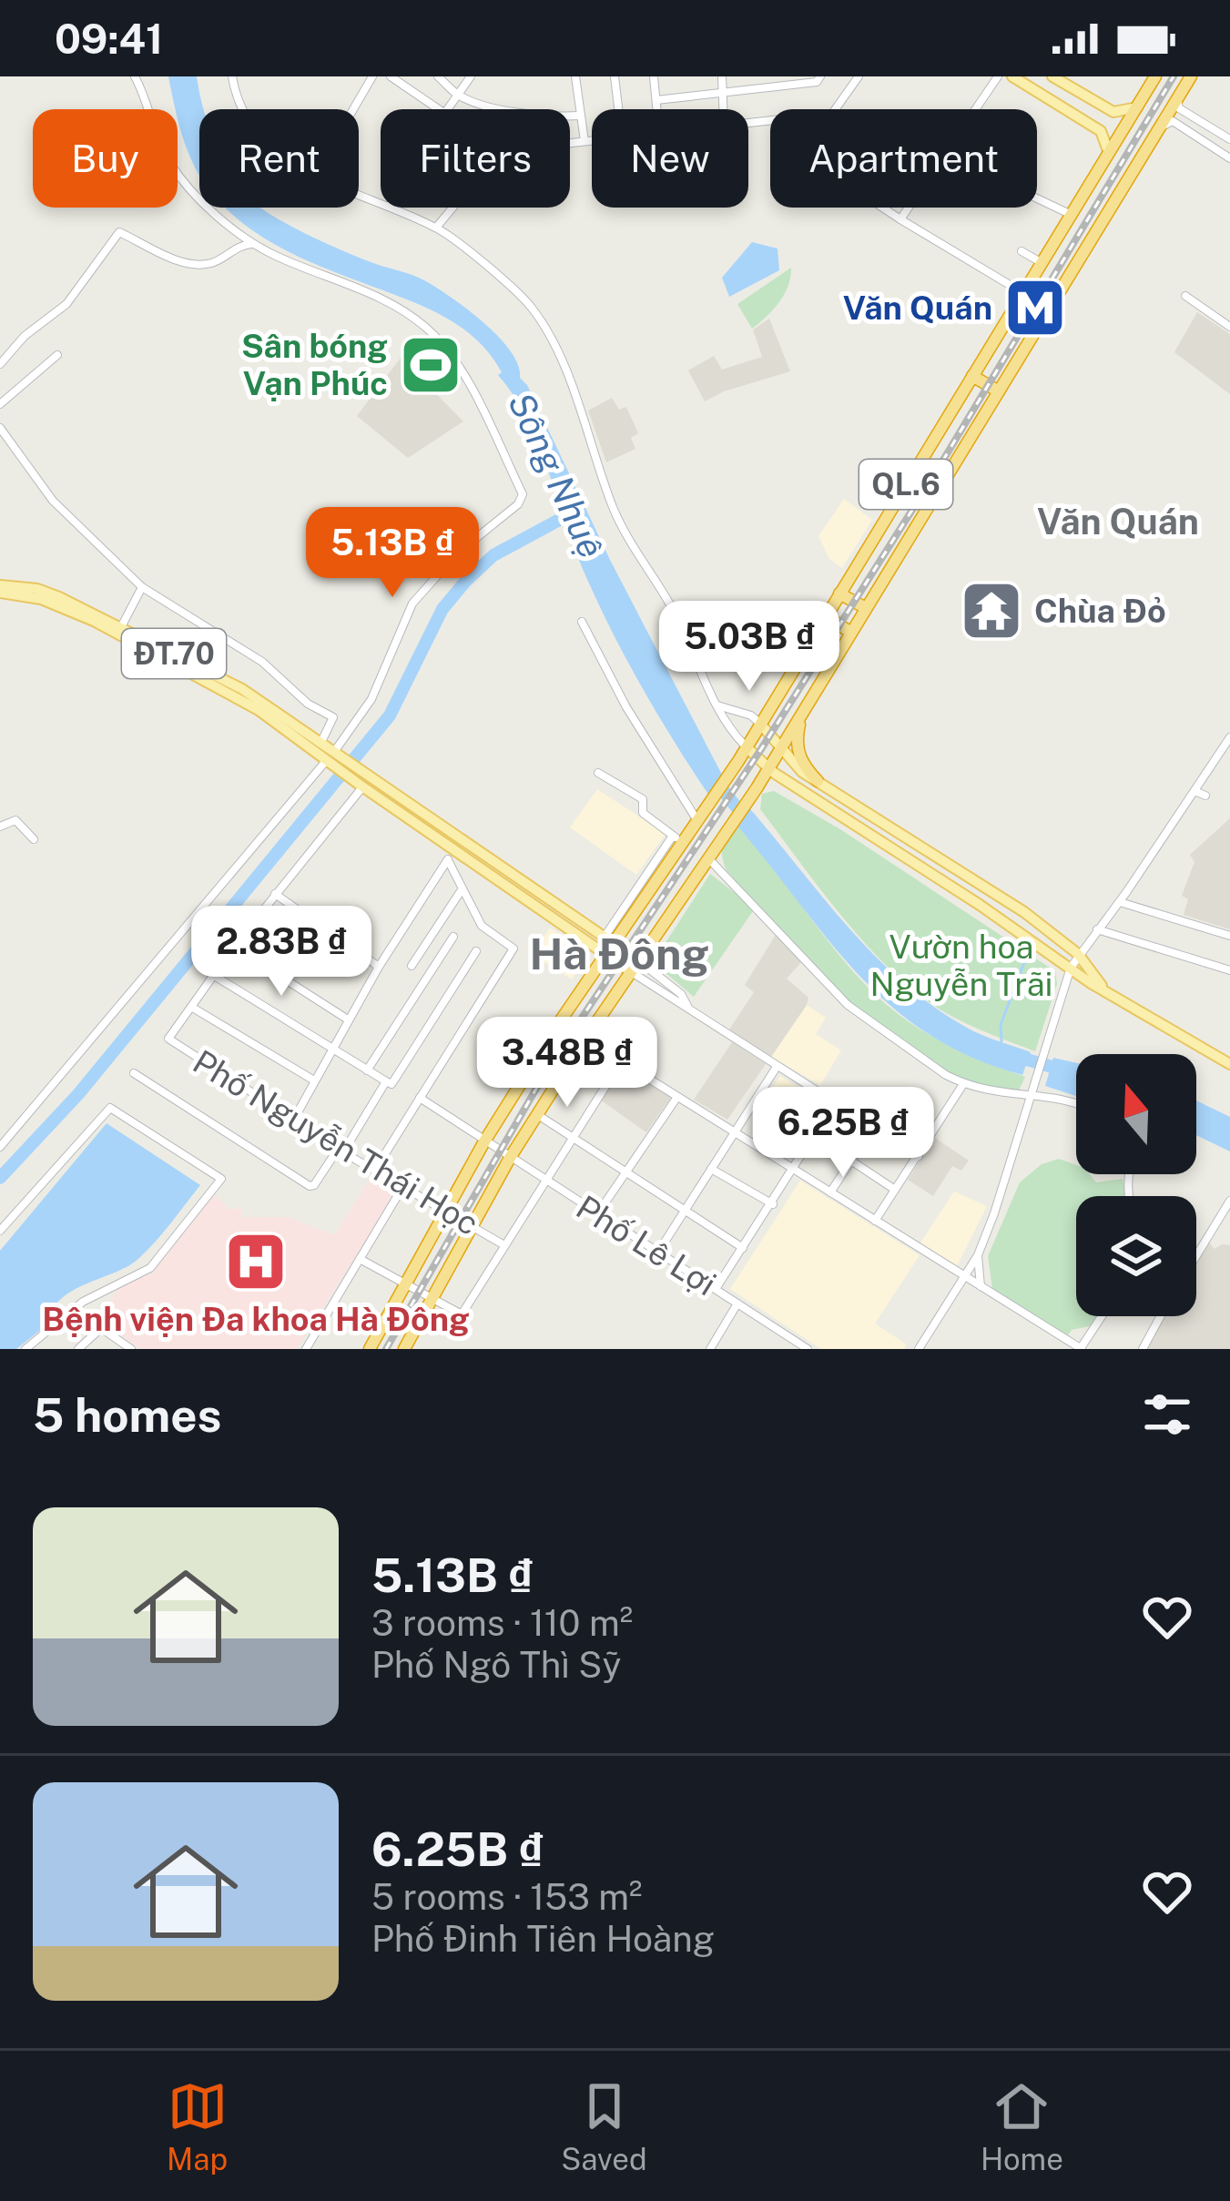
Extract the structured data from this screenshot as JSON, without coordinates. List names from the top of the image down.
{
  "streets": {
    "highway": ["QL.6"],
    "main road": ["ĐT.70"],
    "street": ["Phố Nguyễn Thái Học", "Phố Lê Lợi"]
  },
  "crossings": [
    ["QL.6", "ĐT.70"],
    ["QL.6", "Phố Nguyễn Thái Học"],
    ["QL.6", "Phố Lê Lợi"]
  ],
  "districts": ["Văn Quán", "Hà Đông"],
  "water": ["Sông Nhuệ"],
  "parks": ["Vườn hoa Nguyễn Trãi"],
  "places": {
    "metro station": ["Văn Quán"],
    "sports": ["Sân bóng Vạn Phúc"],
    "temple": ["Chùa Đỏ"],
    "hospital": ["Bệnh viện Đa khoa Hà Đông"]
  },
  "north": "top",
  "page": {
    "status": "09:41",
    "chip": [
      "Buy",
      "Rent",
      "Filters",
      "New",
      "Apartment"
    ],
    "price": [
      "5.13B ₫",
      "5.03B ₫",
      "2.83B ₫",
      "3.48B ₫",
      "6.25B ₫"
    ],
    "heading": "5 homes",
    "list": [
      {
        "name": "5.13B ₫",
        "note": "3 rooms · 110 m² · Phố Ngô Thì Sỹ"
      },
      {
        "name": "6.25B ₫",
        "note": "5 rooms · 153 m² · Phố Đinh Tiên Hoàng"
      }
    ],
    "tabs": ["Map", "Saved", "Home"]
  }
}
